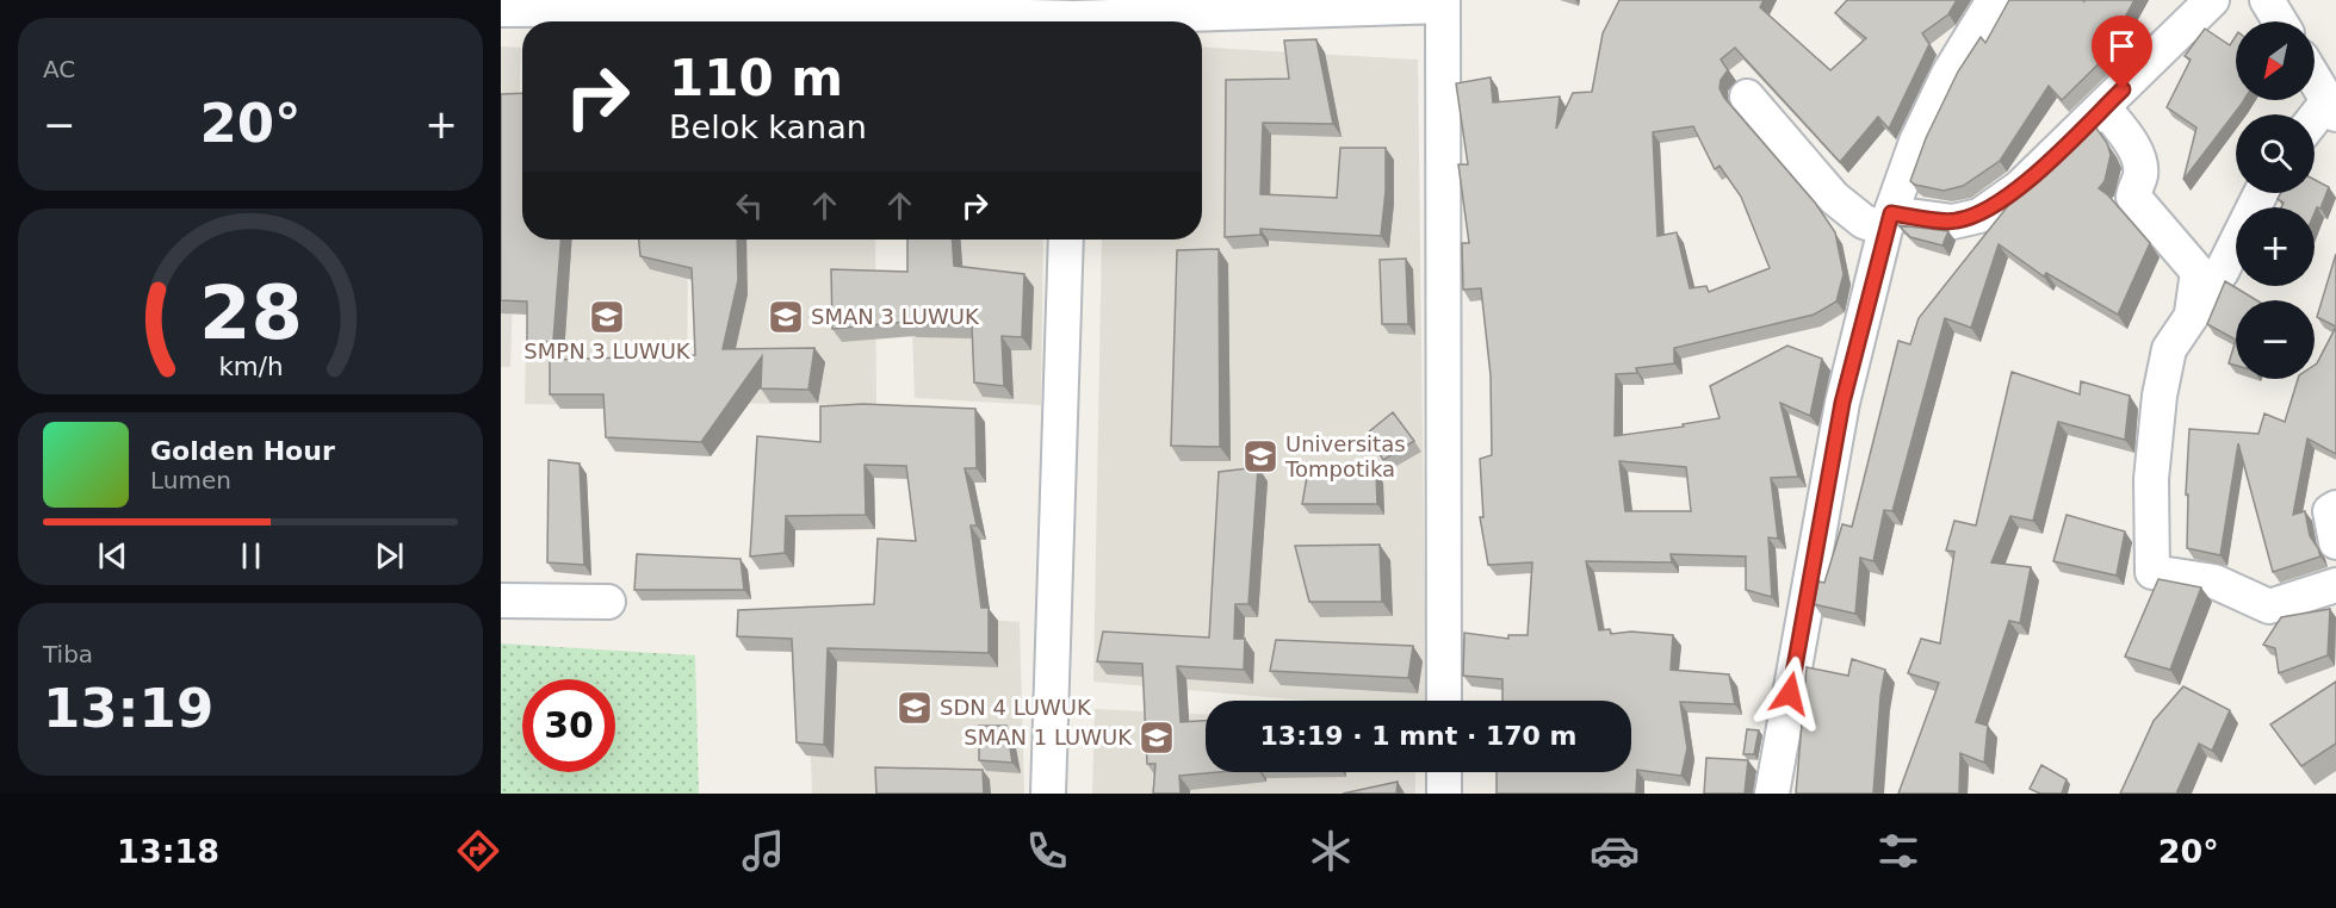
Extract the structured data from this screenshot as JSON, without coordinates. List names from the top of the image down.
{
  "places": {
    "school or university": [
      "SMPN 3 LUWUK",
      "SMAN 3 LUWUK",
      "Universitas Tompotika",
      "SDN 4 LUWUK",
      "SMAN 1 LUWUK"
    ]
  },
  "north": "bottom left",
  "page": {
    "tile": [
      "AC",
      ["Tiba", "13:19"]
    ],
    "map_buttons": ["+", "−"],
    "turn": ["110 m", "Belok kanan"],
    "heat": ["−", "20°", "+"],
    "song": ["Golden Hour", "Lumen"],
    "limit": "30",
    "trip": "13:19 · 1 mnt · 170 m",
    "tabs": ["13:18", "20°"],
    "gauge": ["28", "km/h"]
  }
}
